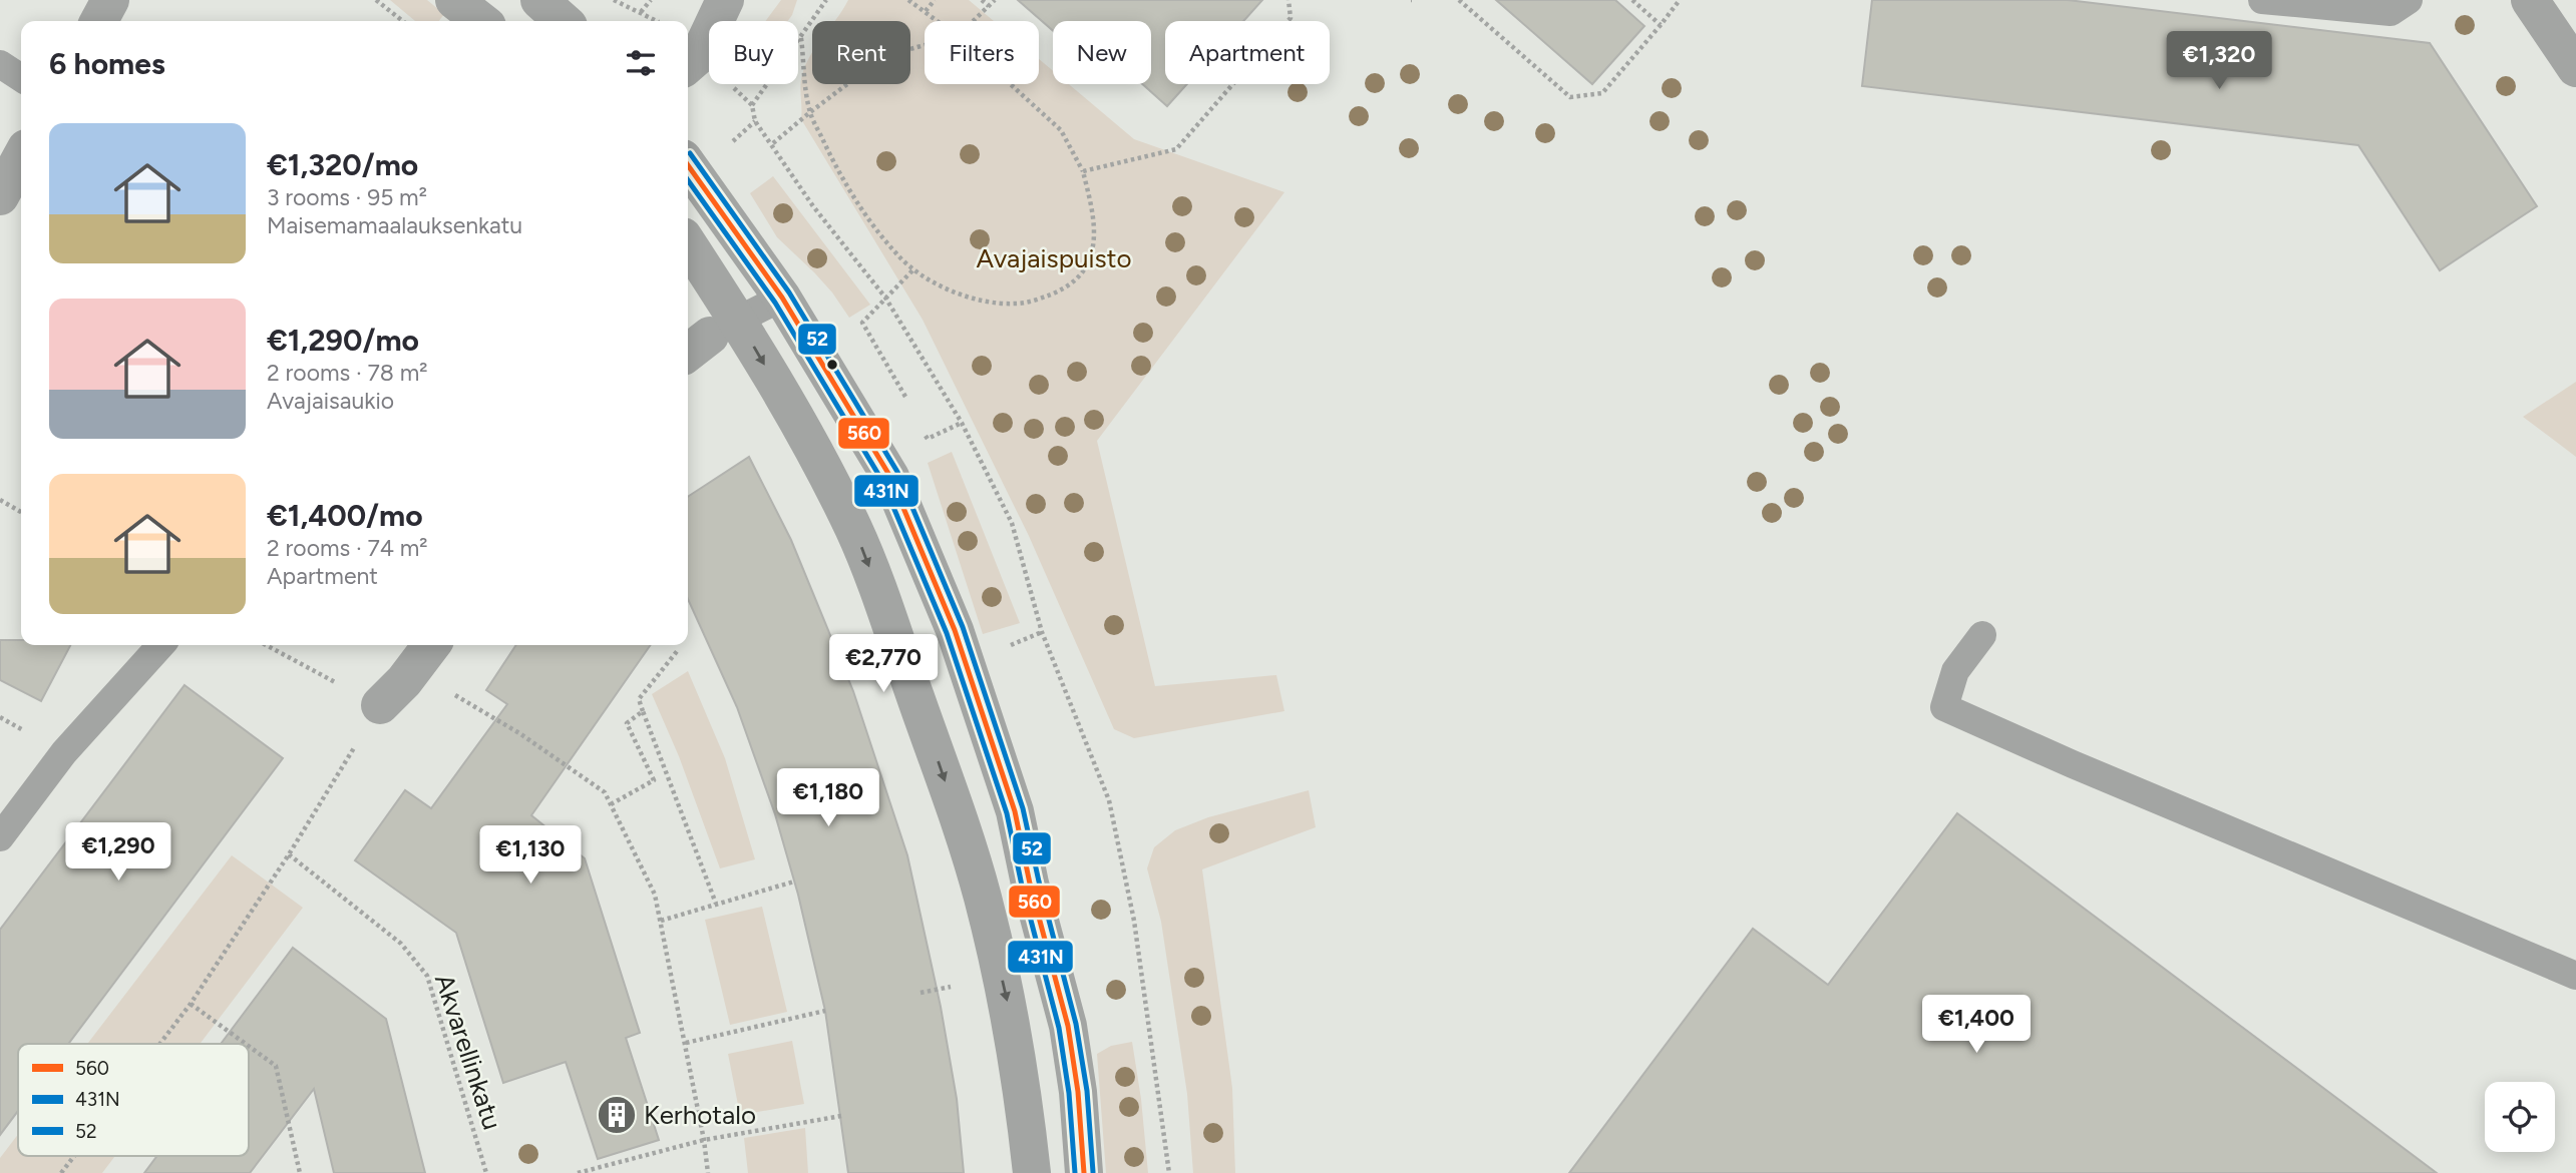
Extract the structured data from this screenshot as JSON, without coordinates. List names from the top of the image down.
{
  "streets": {
    "path": ["Akvarellinkatu"]
  },
  "parks": ["Avajaispuisto"],
  "places": {
    "building": ["Kerhotalo"]
  },
  "lines": ["transit line 52", "transit line 560", "transit line 431N"],
  "legend": ["560", "431N", "52"],
  "page": {
    "chip": [
      "Buy",
      "Rent",
      "Filters",
      "New",
      "Apartment"
    ],
    "heading": "6 homes",
    "price": [
      "€1,320",
      "€2,770",
      "€1,180",
      "€1,290",
      "€1,130",
      "€1,400"
    ],
    "list": [
      {
        "name": "€1,320/mo",
        "note": "3 rooms · 95 m² · Maisemamaalauksenkatu"
      },
      {
        "name": "€1,290/mo",
        "note": "2 rooms · 78 m² · Avajaisaukio"
      },
      {
        "name": "€1,400/mo",
        "note": "2 rooms · 74 m² · Apartment"
      }
    ]
  }
}
